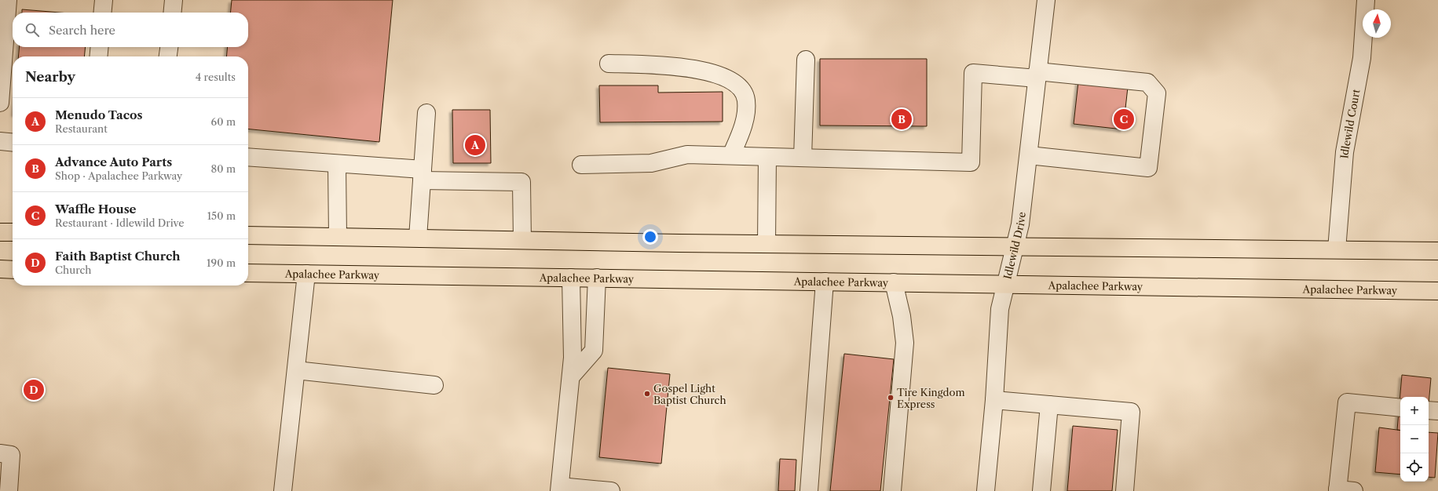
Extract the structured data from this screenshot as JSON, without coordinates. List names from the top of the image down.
{
  "streets": {
    "main road": ["Apalachee Parkway"],
    "street": ["Idlewild Court", "Idlewild Drive"]
  },
  "crossings": [
    ["Idlewild Drive", "Apalachee Parkway"]
  ],
  "places": ["Gospel Light Baptist Church", "Tire Kingdom Express"],
  "north": "top",
  "page": {
    "search": "Search here",
    "heading": ["Nearby", "4 results"],
    "list": [
      {
        "mark": "A",
        "name": "Menudo Tacos",
        "note": "Restaurant",
        "value": "60 m"
      },
      {
        "mark": "B",
        "name": "Advance Auto Parts",
        "note": "Shop · Apalachee Parkway",
        "value": "80 m"
      },
      {
        "mark": "C",
        "name": "Waffle House",
        "note": "Restaurant · Idlewild Drive",
        "value": "150 m"
      },
      {
        "mark": "D",
        "name": "Faith Baptist Church",
        "note": "Church",
        "value": "190 m"
      }
    ],
    "pins": [
      "B",
      "C",
      "A",
      "D"
    ],
    "map_buttons": ["+", "−"]
  }
}
